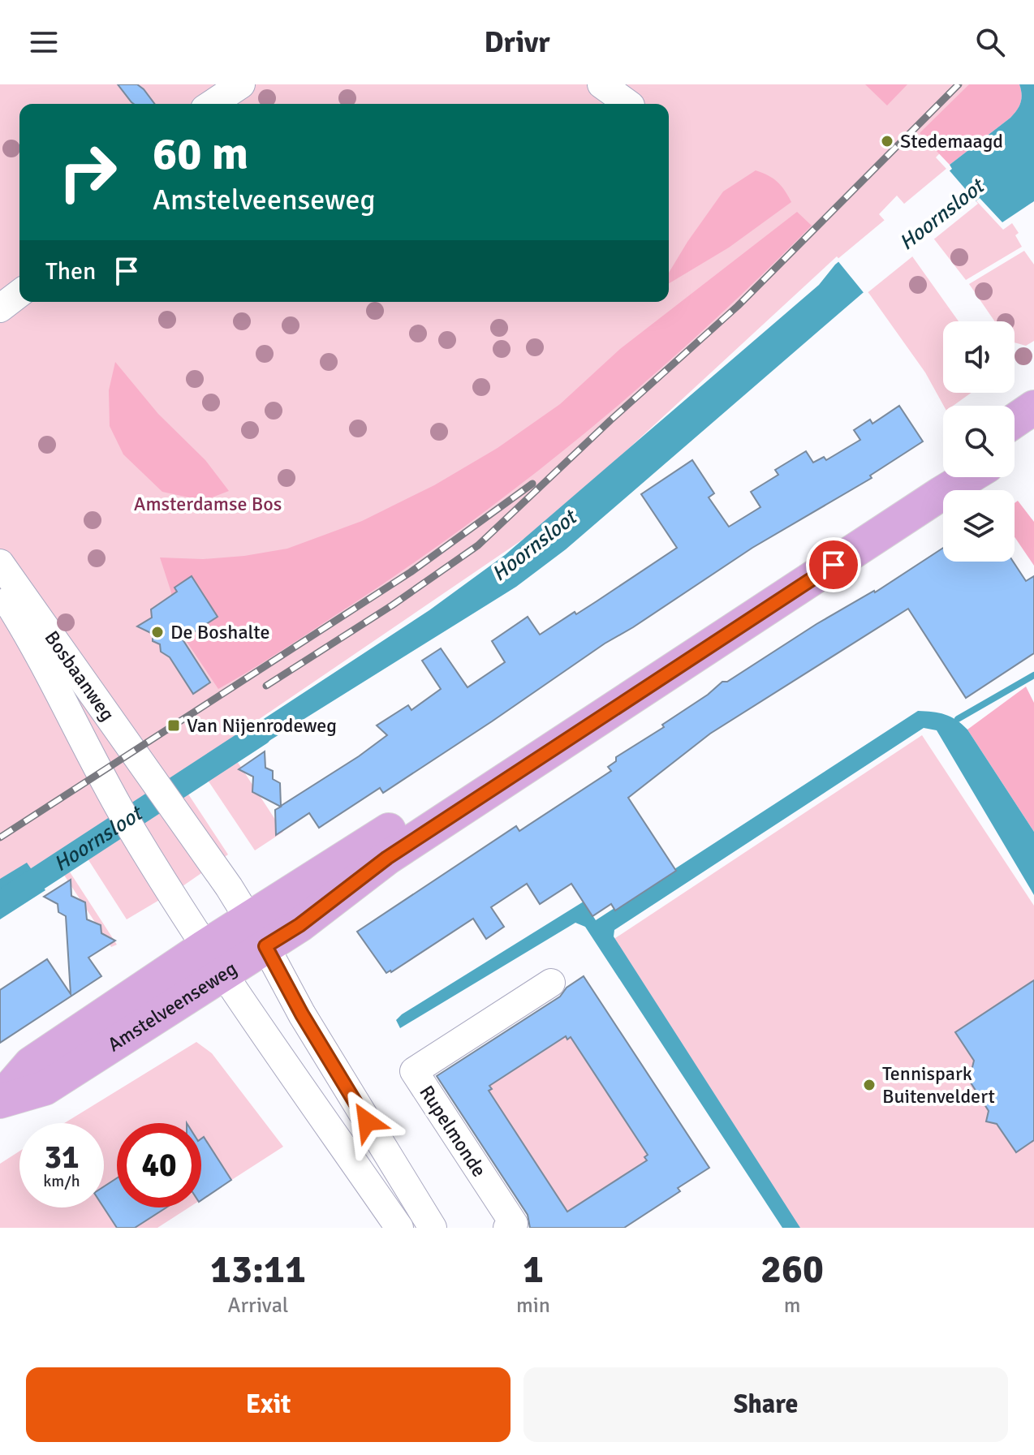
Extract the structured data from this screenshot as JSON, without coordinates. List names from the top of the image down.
{
  "streets": {
    "main road": ["Amstelveenseweg"],
    "street": ["Bosbaanweg", "Rupelmonde"]
  },
  "crossings": [
    ["Bosbaanweg", "Amstelveenseweg"]
  ],
  "water": ["Hoornsloot"],
  "parks": ["Amsterdamse Bos"],
  "places": {
    "other": ["Stedemaagd", "De Boshalte", "Tennispark Buitenveldert"],
    "transit": ["Van Nijenrodeweg"]
  },
  "page": {
    "header": "Drivr",
    "turn": ["60 m", "Amstelveenseweg"],
    "then": "Then",
    "speed": "31 km/h",
    "limit": "40",
    "eta": [
      "13:11",
      "Arrival",
      "1",
      "min",
      "260",
      "m"
    ],
    "buttons": ["Exit", "Share"]
  }
}
